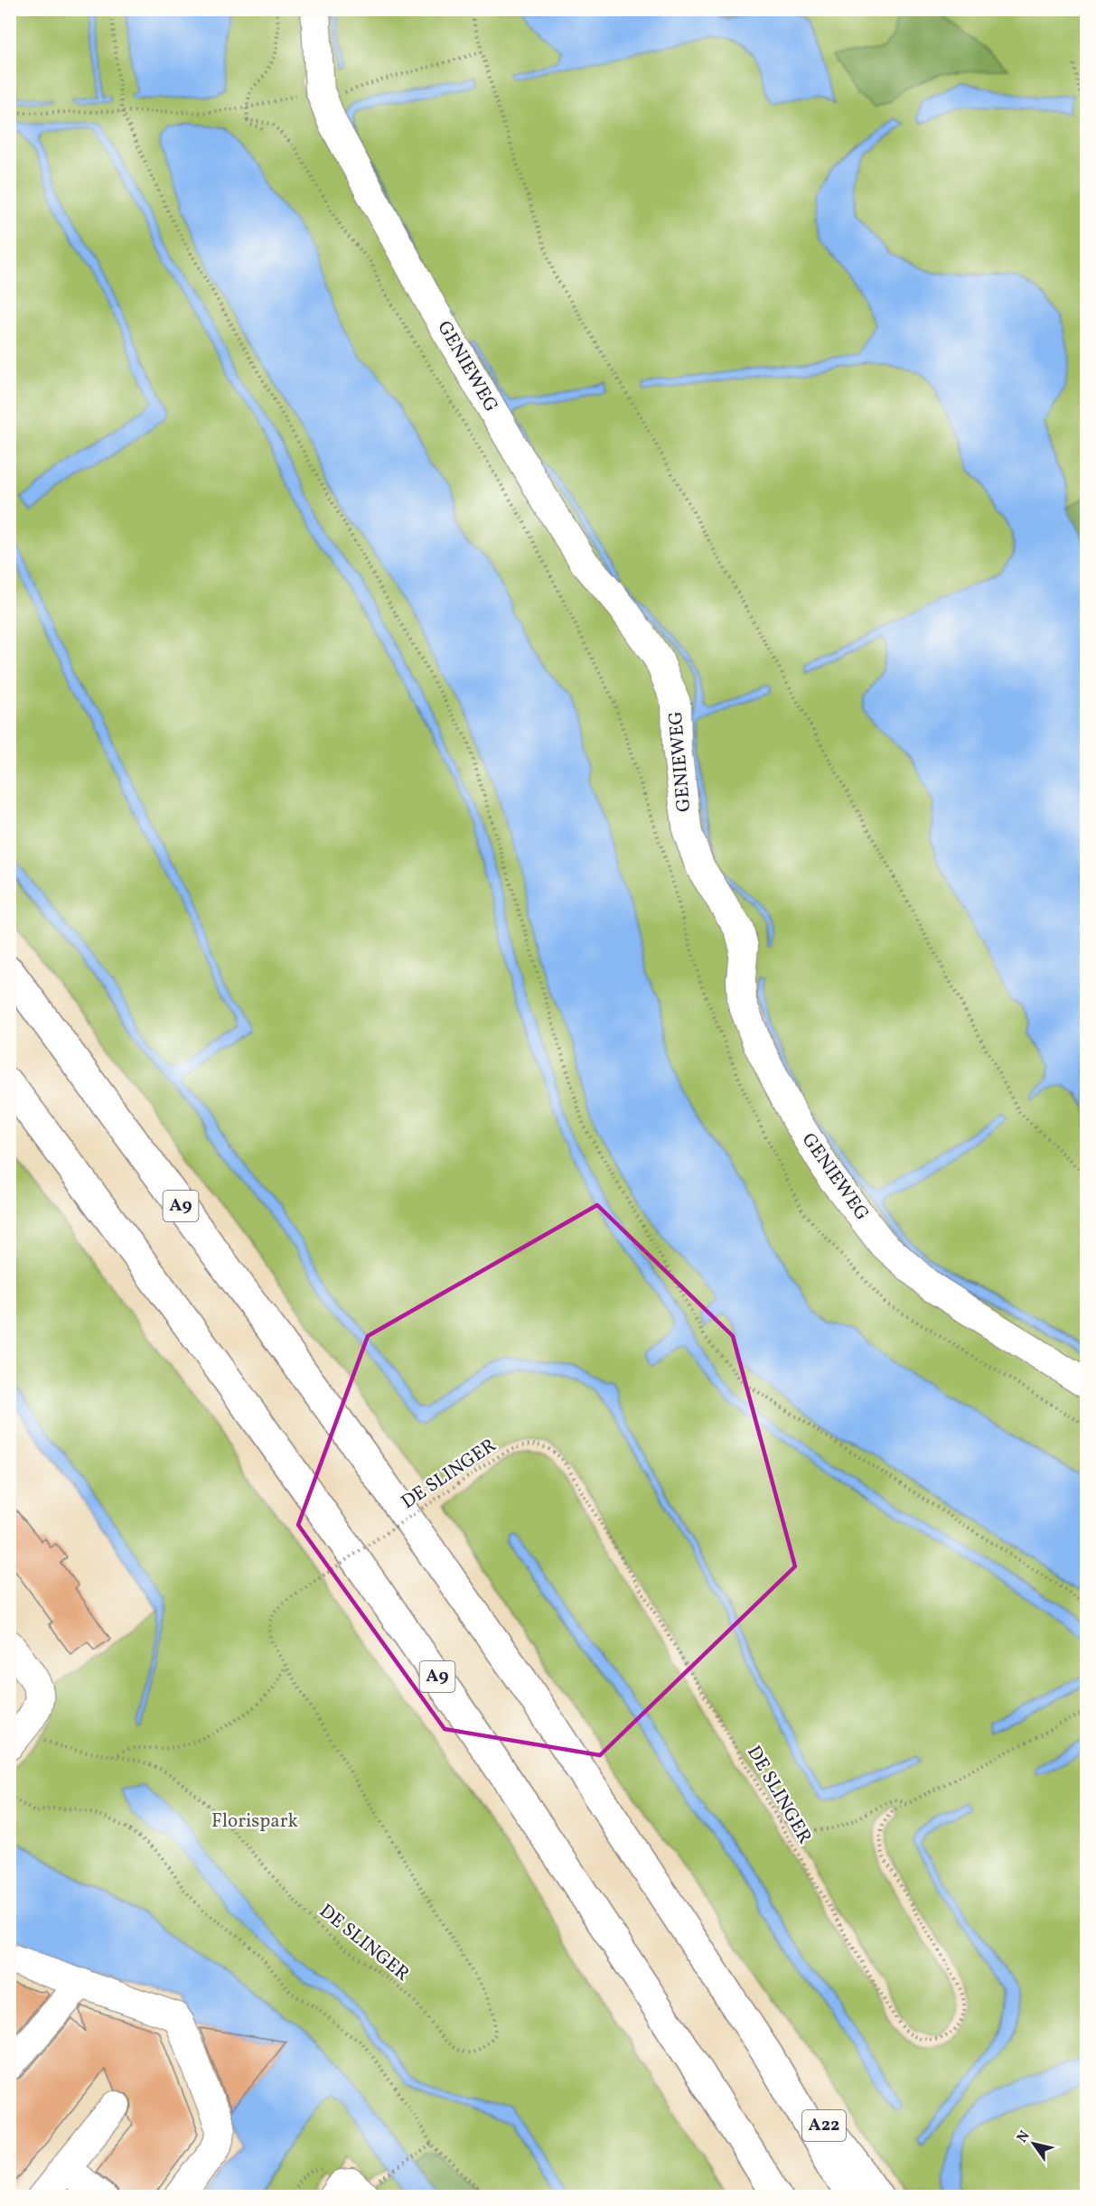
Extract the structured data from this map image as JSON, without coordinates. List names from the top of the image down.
{
  "streets": {
    "highway": ["A9", "A22"],
    "street": ["GENIEWEG"],
    "path": ["DE SLINGER"]
  },
  "crossings": [
    ["A9", "A22"]
  ],
  "parks": ["Florispark"],
  "north": "top left"
}
